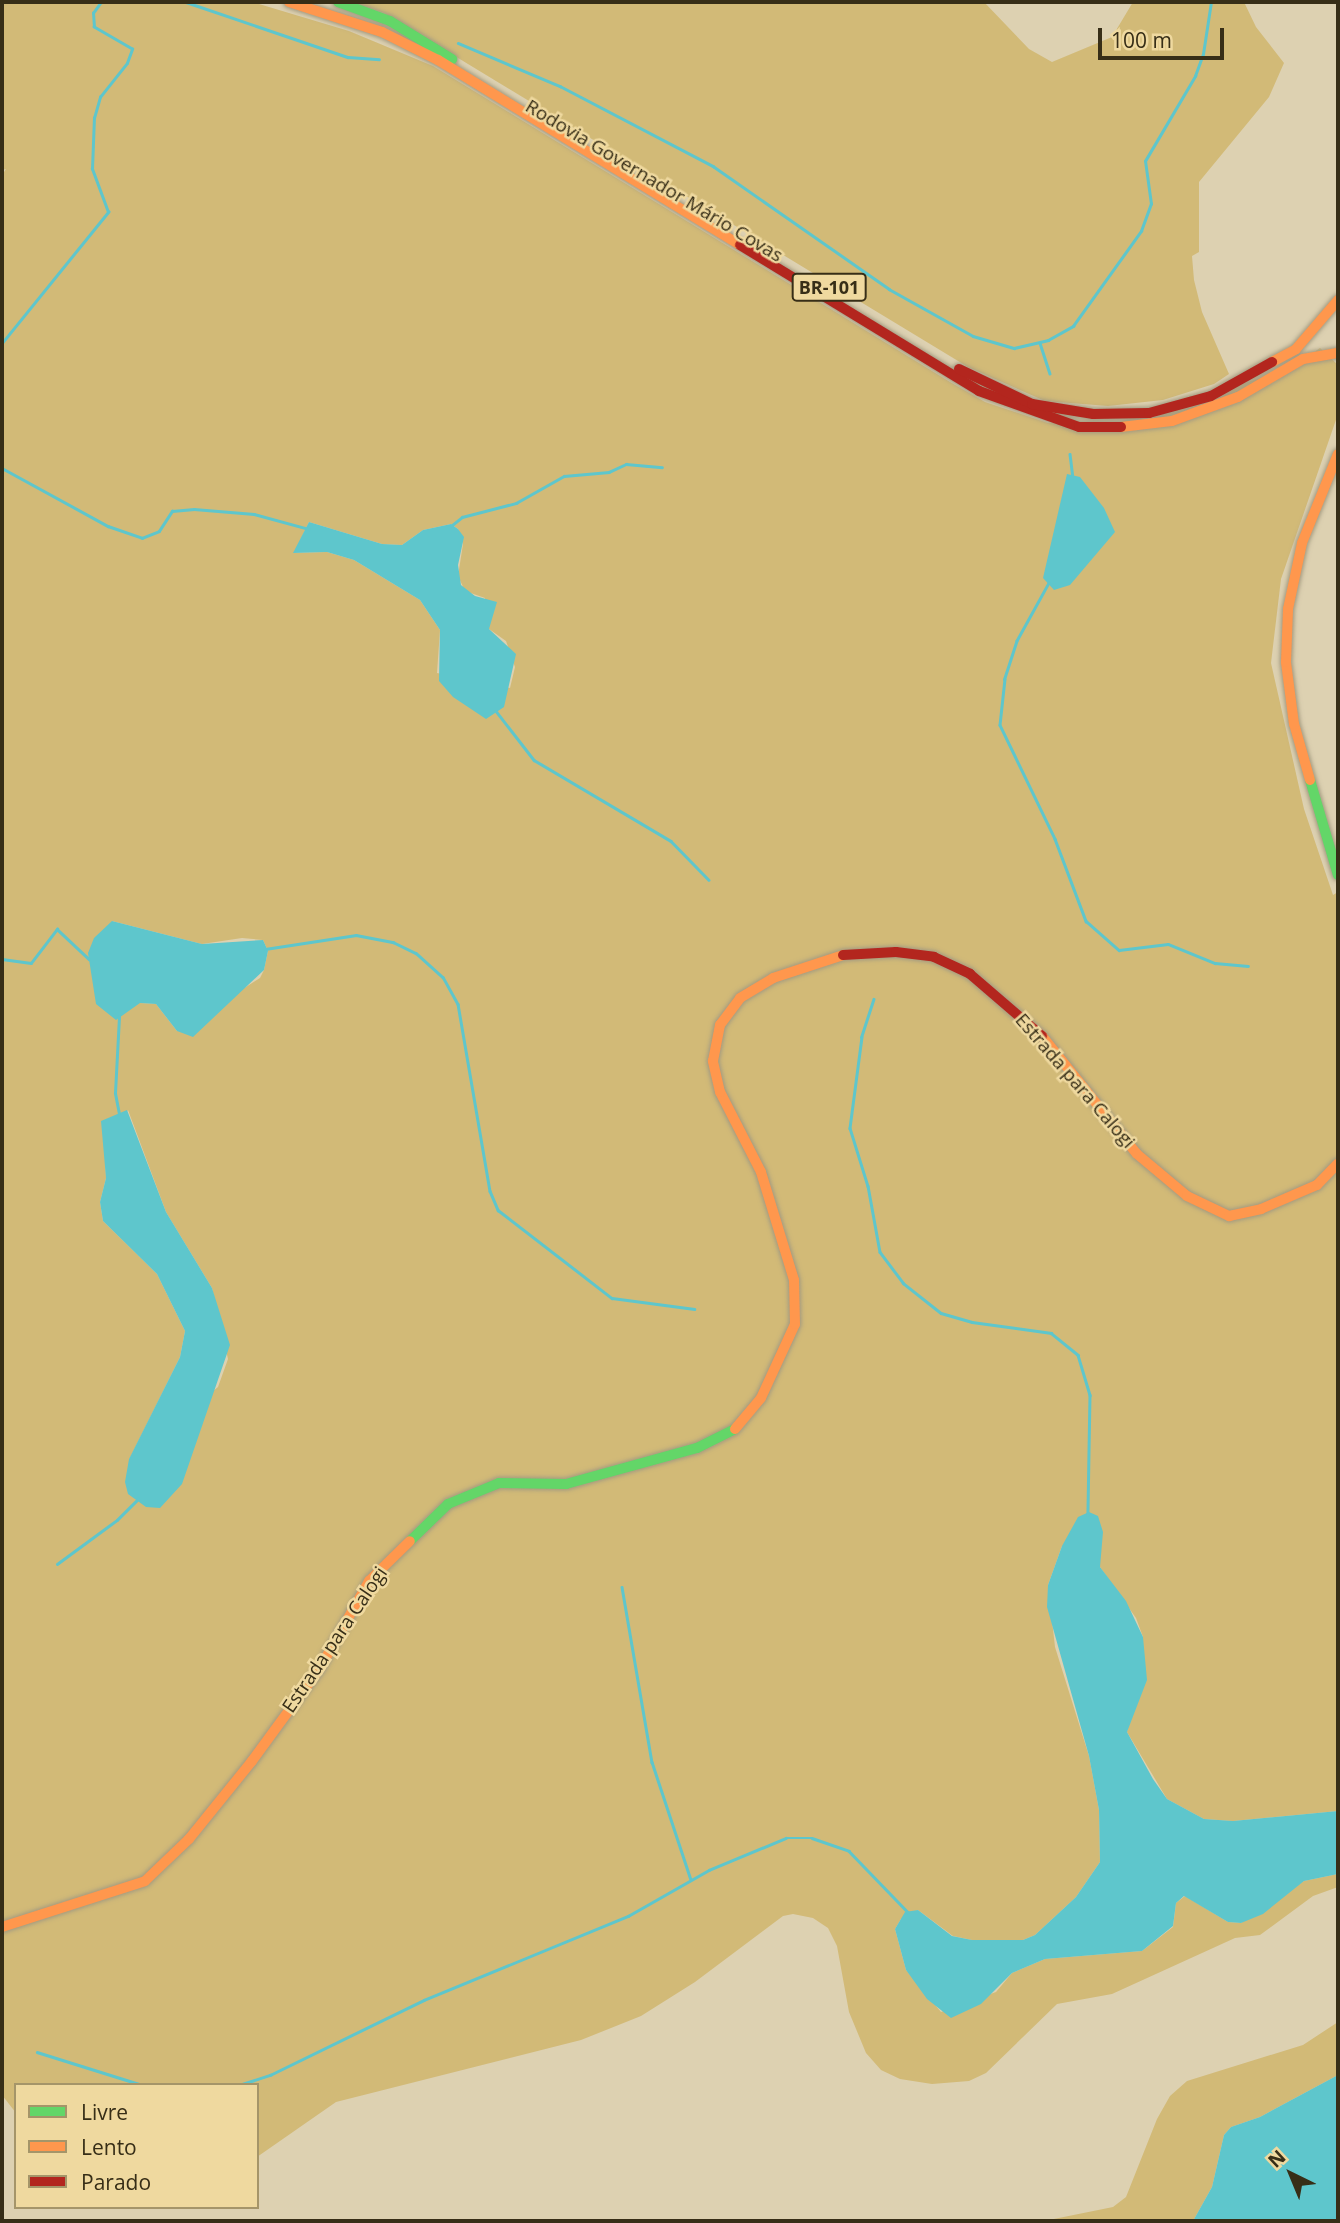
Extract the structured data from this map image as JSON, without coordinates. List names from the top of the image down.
{
  "streets": {
    "main road": ["Rodovia Governador Mário Covas", "BR-101", "Estrada para Calogi"]
  },
  "legend": ["Livre", "Lento", "Parado"],
  "scale_bar": "100 m",
  "north": "top left"
}
